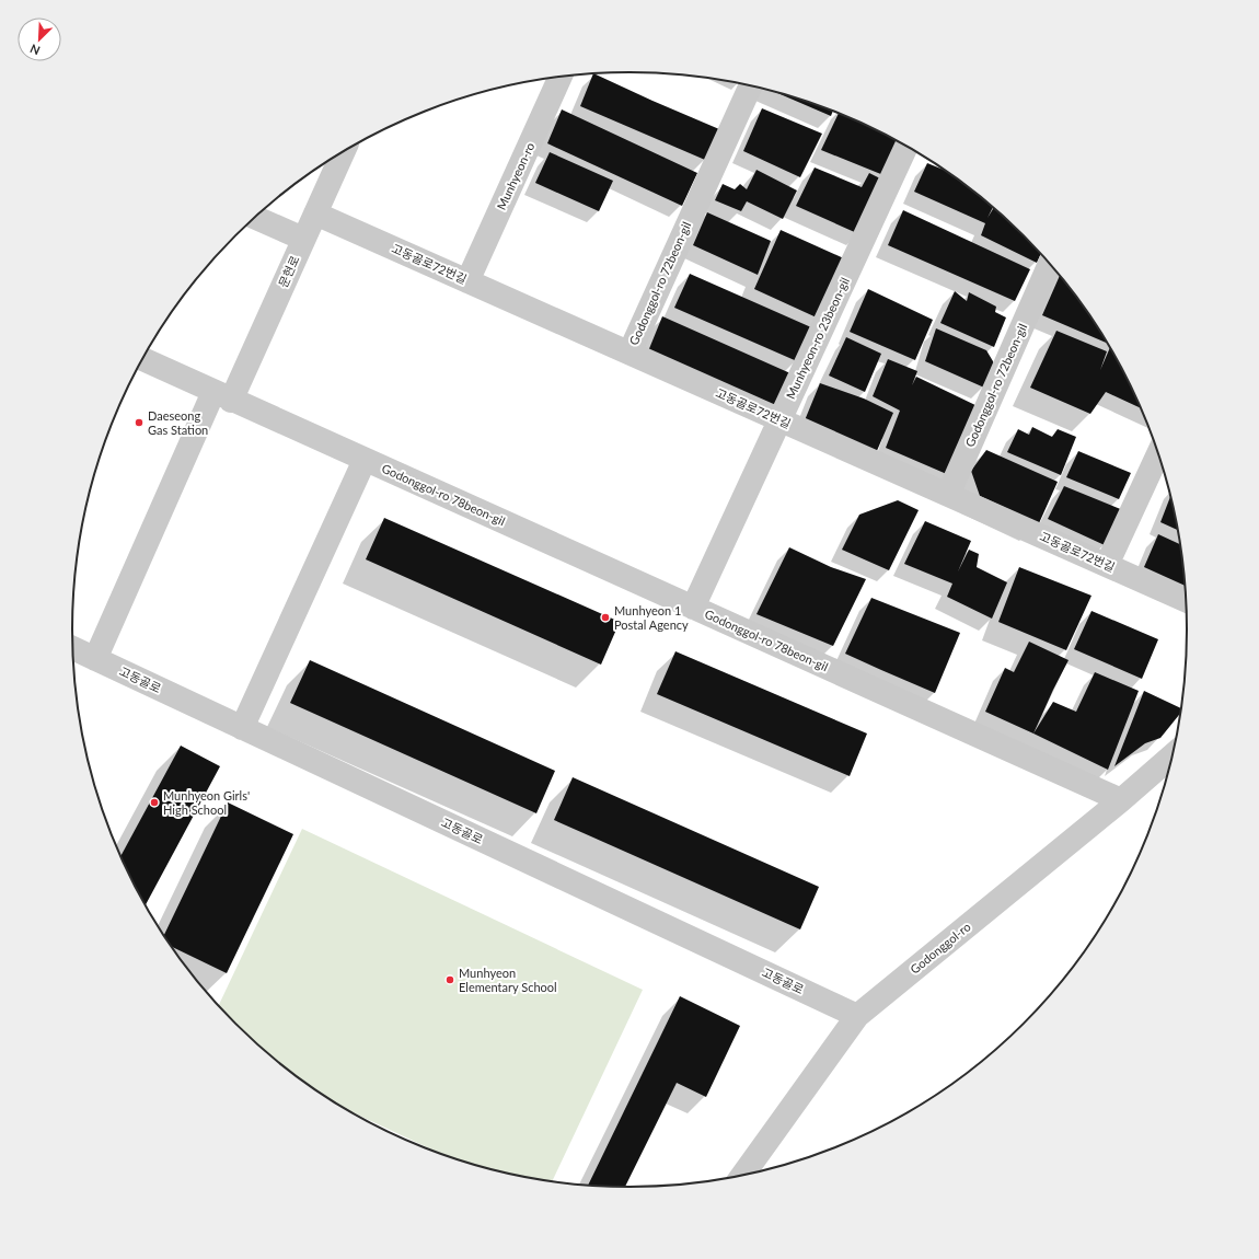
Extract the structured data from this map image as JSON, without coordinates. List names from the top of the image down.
{
  "streets": {
    "street": [
      "Munhyeon-ro",
      "고동골로72번길",
      "문현로",
      "Godonggol-ro 72beon-gil",
      "Munhyeon-ro 23beon-gil",
      "Godonggol-ro 78beon-gil",
      "고동골로",
      "Godonggol-ro"
    ]
  },
  "crossings": [
    ["Munhyeon-ro", "고동골로72번길"],
    ["고동골로72번길", "문현로"],
    ["고동골로72번길", "Godonggol-ro 72beon-gil"],
    ["고동골로72번길", "Munhyeon-ro 23beon-gil"],
    ["문현로", "Godonggol-ro 78beon-gil"],
    ["Munhyeon-ro 23beon-gil", "Godonggol-ro 78beon-gil"],
    ["Godonggol-ro 78beon-gil", "Godonggol-ro"],
    ["고동골로", "Godonggol-ro"]
  ],
  "places": [
    "Daeseong Gas Station",
    "Munhyeon 1 Postal Agency",
    "Munhyeon Girls' High School",
    "Munhyeon Elementary School"
  ],
  "north": "bottom left"
}
